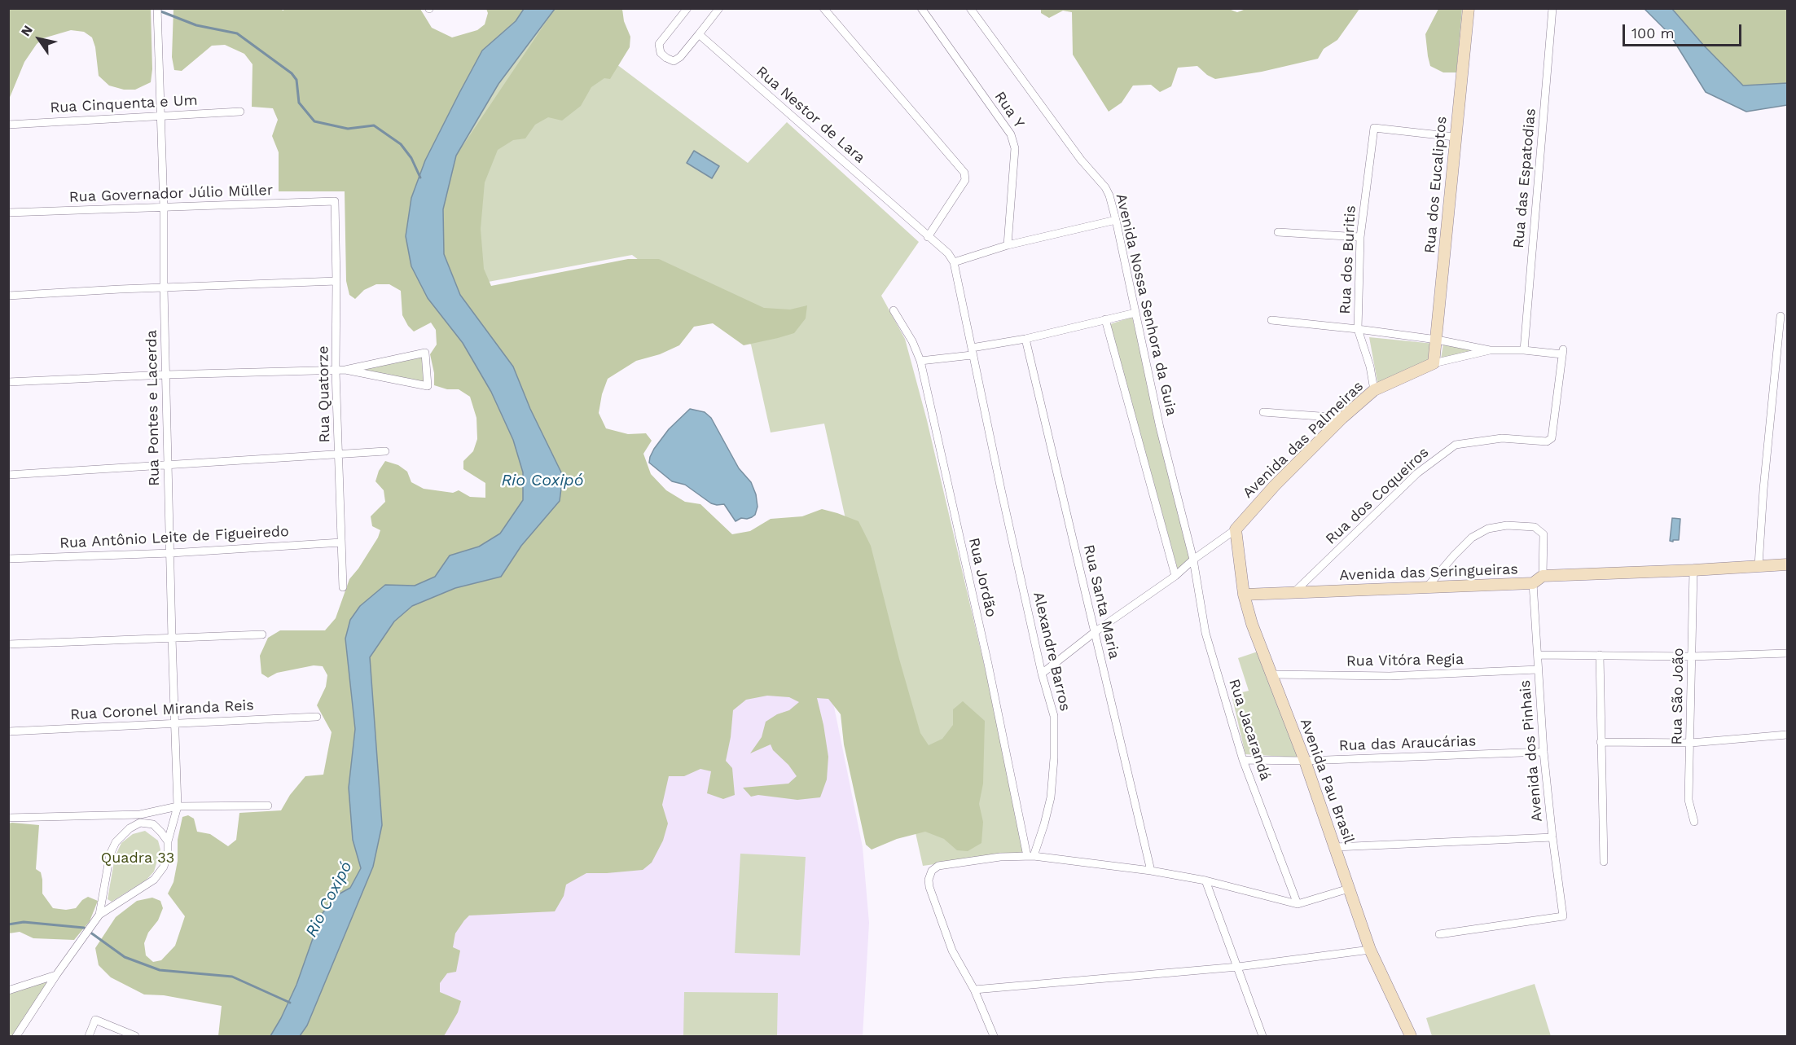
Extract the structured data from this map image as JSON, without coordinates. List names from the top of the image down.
{
  "streets": {
    "street": [
      "Rua Cinquenta e Um",
      "Rua Y",
      "Rua Nestor de Lara",
      "Rua das Espatodias",
      "Rua dos Eucaliptos",
      "Rua Governador Júlio Müller",
      "Rua dos Buritis",
      "Avenida Nossa Senhora da Guia",
      "Rua Quatorze",
      "Rua Pontes e Lacerda",
      "Avenida das Palmeiras",
      "Rua dos Coqueiros",
      "Rua Antônio Leite de Figueiredo",
      "Avenida das Seringueiras",
      "Rua Jordão",
      "Rua Santa Maria",
      "Alexandre Barros",
      "Rua Vitóra Regia",
      "Rua São João",
      "Rua Coronel Miranda Reis",
      "Rua Jacarandá",
      "Rua das Araucárias",
      "Avenida dos Pinhais",
      "Avenida Pau Brasil"
    ]
  },
  "crossings": [
    ["Rua Cinquenta e Um", "Rua Pontes e Lacerda"],
    ["Rua Nestor de Lara", "Alexandre Barros"],
    ["Rua das Espatodias", "Avenida das Palmeiras"],
    ["Rua dos Eucaliptos", "Rua dos Buritis"],
    ["Rua dos Eucaliptos", "Avenida das Palmeiras"],
    ["Rua Governador Júlio Müller", "Rua Quatorze"],
    ["Rua Governador Júlio Müller", "Rua Pontes e Lacerda"],
    ["Rua dos Buritis", "Avenida das Palmeiras"],
    ["Avenida Nossa Senhora da Guia", "Avenida das Palmeiras"],
    ["Avenida Nossa Senhora da Guia", "Rua Jacarandá"],
    ["Rua Quatorze", "Rua Antônio Leite de Figueiredo"],
    ["Rua Pontes e Lacerda", "Rua Antônio Leite de Figueiredo"],
    ["Rua Pontes e Lacerda", "Rua Coronel Miranda Reis"],
    ["Avenida das Palmeiras", "Rua dos Coqueiros"],
    ["Avenida das Palmeiras", "Rua Santa Maria"],
    ["Avenida das Palmeiras", "Alexandre Barros"],
    ["Avenida das Palmeiras", "Rua Jacarandá"],
    ["Avenida das Palmeiras", "Avenida Pau Brasil"],
    ["Rua dos Coqueiros", "Avenida das Seringueiras"],
    ["Avenida das Seringueiras", "Rua São João"],
    ["Avenida das Seringueiras", "Avenida dos Pinhais"],
    ["Avenida das Seringueiras", "Avenida Pau Brasil"],
    ["Rua Jordão", "Alexandre Barros"],
    ["Rua Vitóra Regia", "Avenida dos Pinhais"],
    ["Rua Vitóra Regia", "Avenida Pau Brasil"],
    ["Rua Jacarandá", "Rua das Araucárias"],
    ["Rua das Araucárias", "Avenida dos Pinhais"],
    ["Rua das Araucárias", "Avenida Pau Brasil"]
  ],
  "water": ["Rio Coxipó"],
  "parks": ["Quadra 33"],
  "scale_bar": "100 m",
  "north": "top left"
}
